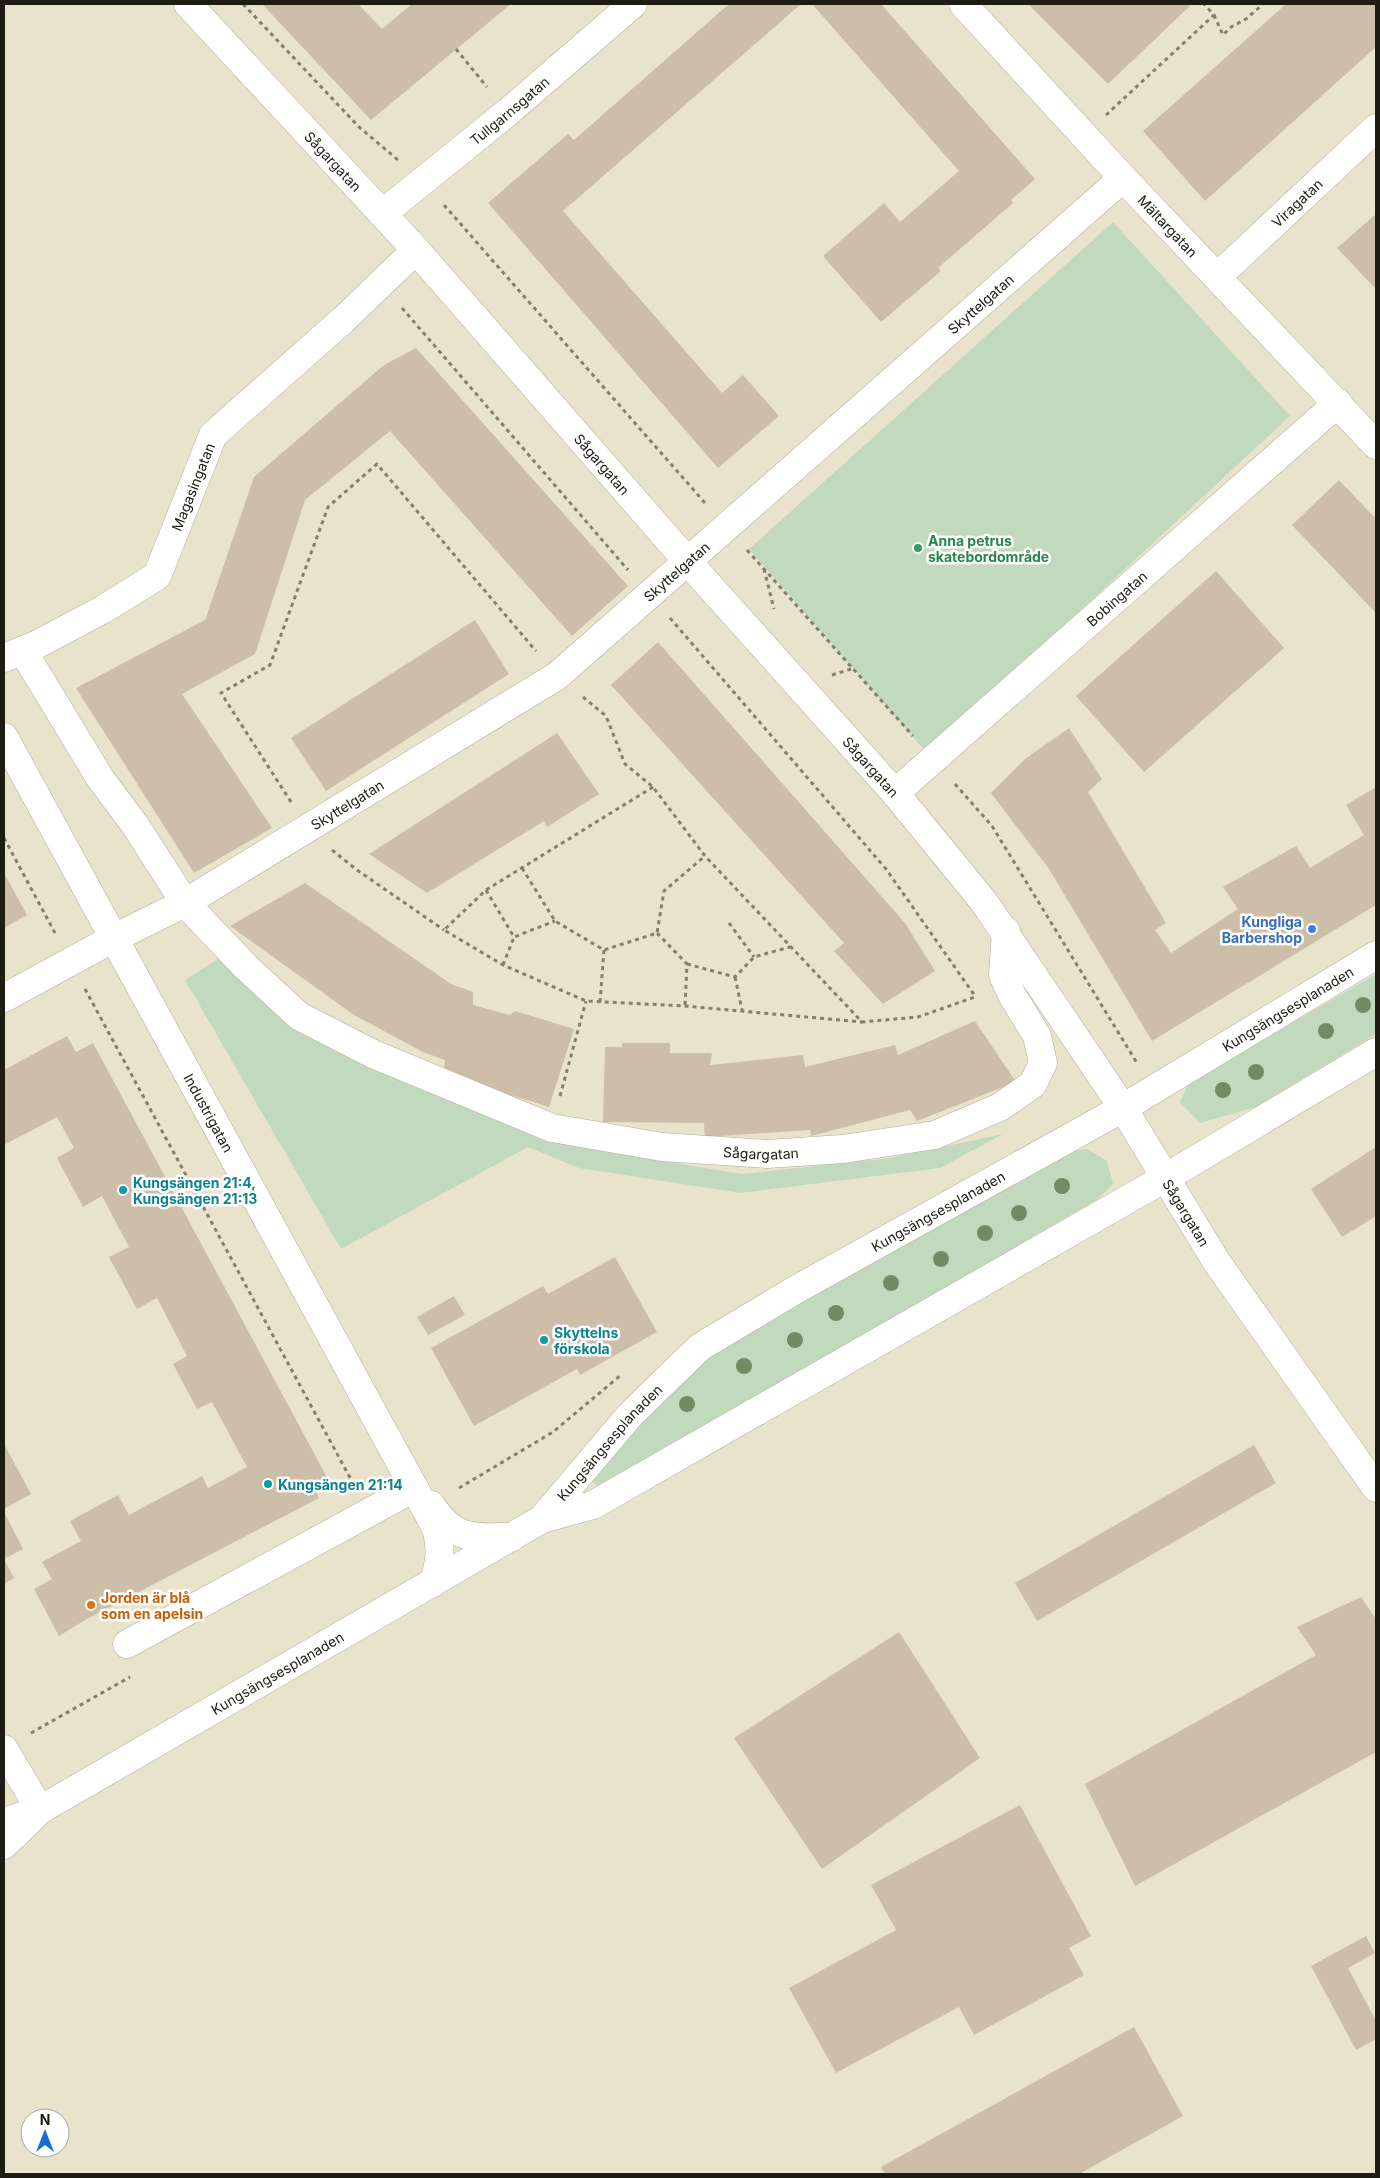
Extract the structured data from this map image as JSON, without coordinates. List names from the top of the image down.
{
  "streets": {
    "street": [
      "Tullgarnsgatan",
      "Sågargatan",
      "Viragatan",
      "Mältargatan",
      "Skyttelgatan",
      "Magasingatan",
      "Bobingatan",
      "Kungsängsesplanaden",
      "Industrigatan"
    ]
  },
  "crossings": [
    ["Tullgarnsgatan", "Sågargatan"],
    ["Sågargatan", "Skyttelgatan"],
    ["Sågargatan", "Magasingatan"],
    ["Sågargatan", "Bobingatan"],
    ["Sågargatan", "Kungsängsesplanaden"],
    ["Viragatan", "Mältargatan"],
    ["Mältargatan", "Skyttelgatan"],
    ["Mältargatan", "Bobingatan"],
    ["Skyttelgatan", "Industrigatan"],
    ["Kungsängsesplanaden", "Industrigatan"]
  ],
  "places": [
    "Anna petrus skatebordområde",
    "Kungliga Barbershop",
    "Kungsängen 21:4, Kungsängen 21:13",
    "Skyttelns förskola",
    "Kungsängen 21:14",
    "Jorden är blå som en apelsin"
  ],
  "north": "top"
}
